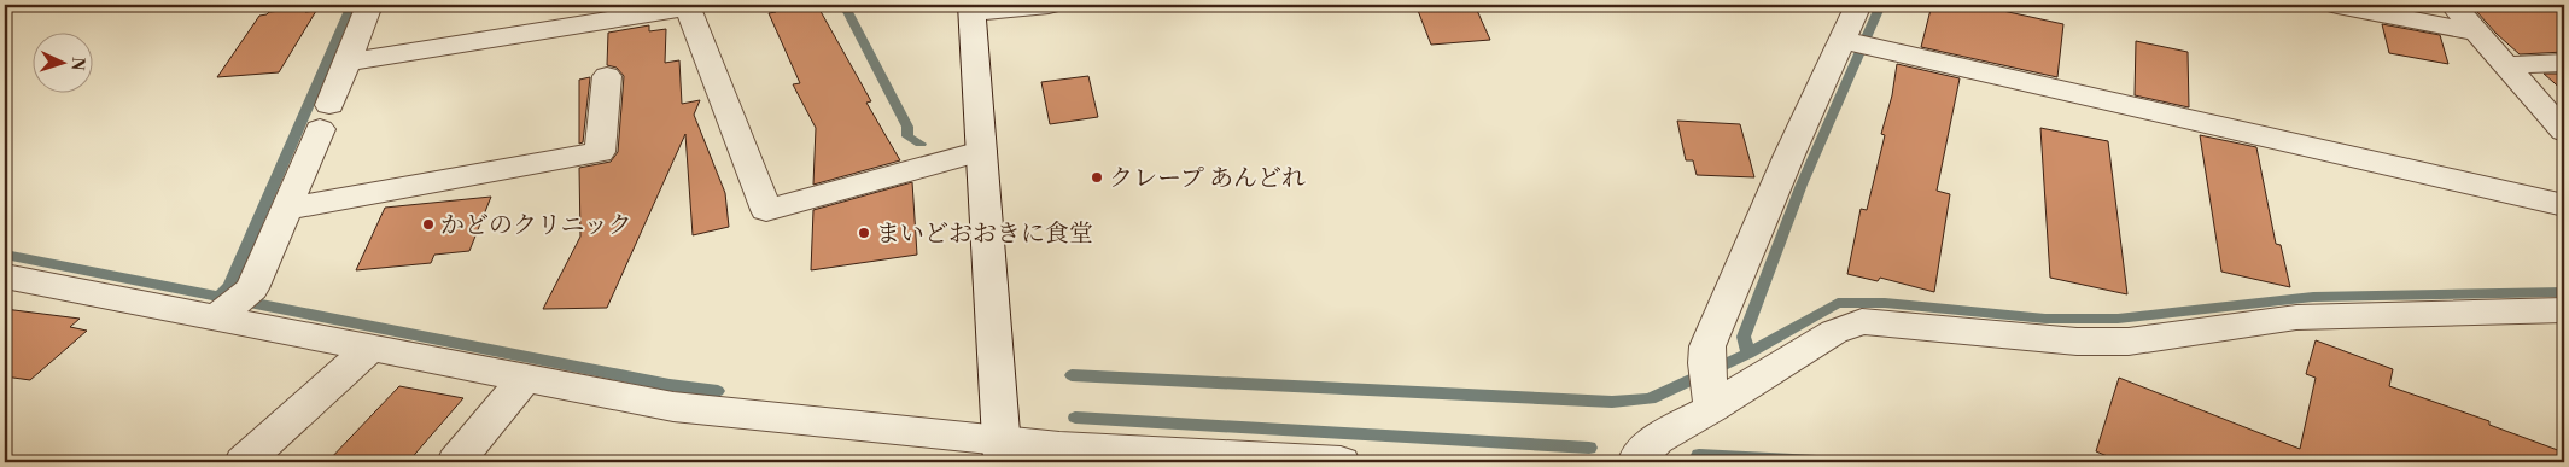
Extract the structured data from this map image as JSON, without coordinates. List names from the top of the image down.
{
  "places": ["クレープ あんどれ", "かどのクリニック", "まいどおおきに食堂"],
  "north": "right"
}
